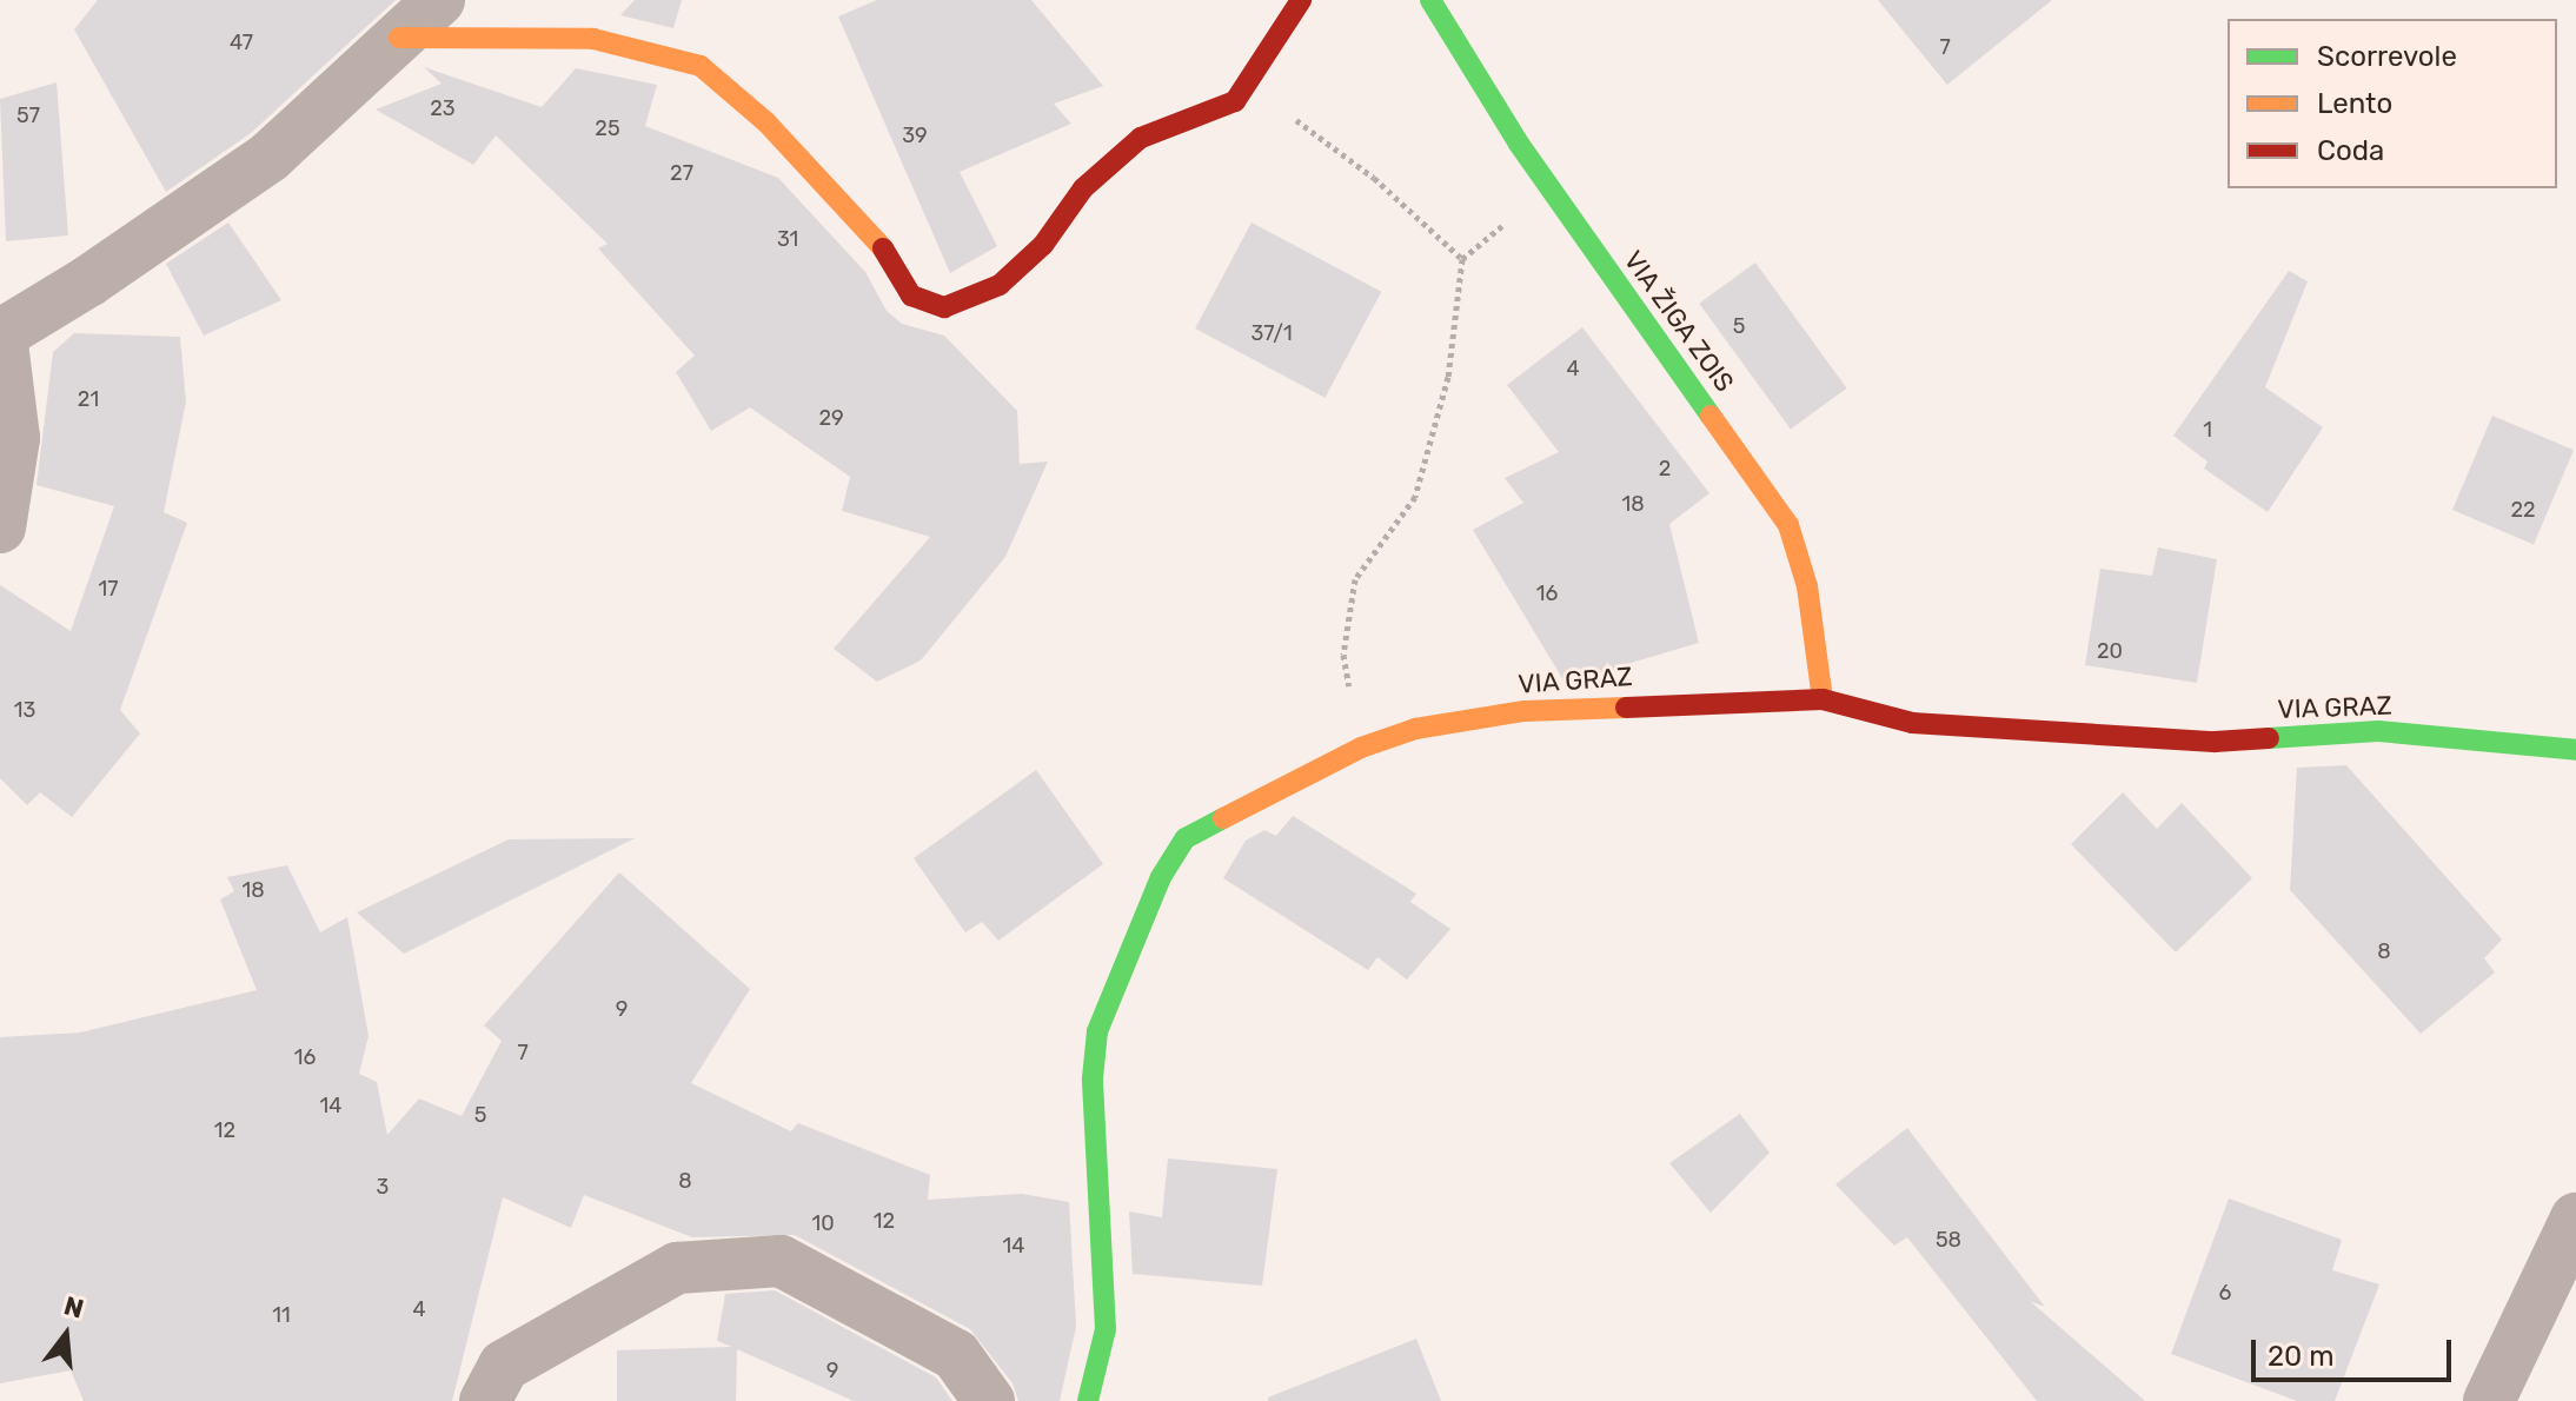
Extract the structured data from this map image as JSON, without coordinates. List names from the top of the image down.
{
  "streets": {
    "street": ["VIA ŽIGA ZOIS", "VIA GRAZ"]
  },
  "crossings": [
    ["VIA ŽIGA ZOIS", "VIA GRAZ"]
  ],
  "house_numbers": [
    "47",
    "7",
    "23",
    "57",
    "25",
    "39",
    "27",
    "31",
    "5",
    "37/1",
    "4",
    "21",
    "29",
    "1",
    "2",
    "18",
    "22",
    "17",
    "16",
    "20",
    "13",
    "18",
    "8",
    "9",
    "7",
    "16",
    "14",
    "5",
    "12",
    "8",
    "3",
    "12",
    "10",
    "58",
    "14",
    "6",
    "4",
    "11",
    "9"
  ],
  "legend": ["Scorrevole", "Lento", "Coda"],
  "scale_bar": "20 m",
  "north": "top"
}
